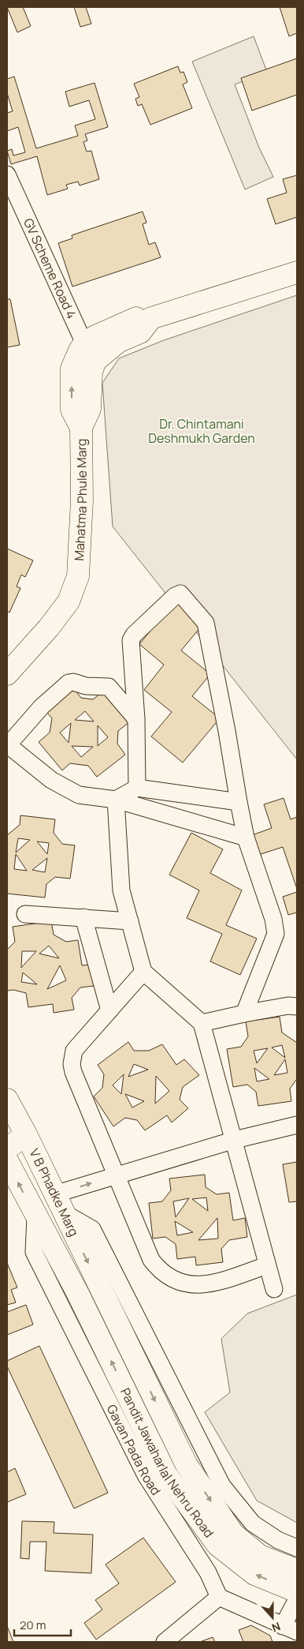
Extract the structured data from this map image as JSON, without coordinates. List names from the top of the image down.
{
  "streets": {
    "main road": ["Mahatma Phule Marg", "V B Phadke Marg", "Pandit Jawaharlal Nehru Road"],
    "street": ["GV Scheme Road 4", "Gavan Pada Road"]
  },
  "crossings": [
    ["GV Scheme Road 4", "Mahatma Phule Marg"],
    ["V B Phadke Marg", "Gavan Pada Road"],
    ["V B Phadke Marg", "Pandit Jawaharlal Nehru Road"]
  ],
  "parks": ["Dr. Chintamani Deshmukh Garden"],
  "scale_bar": "20 m",
  "north": "bottom"
}
